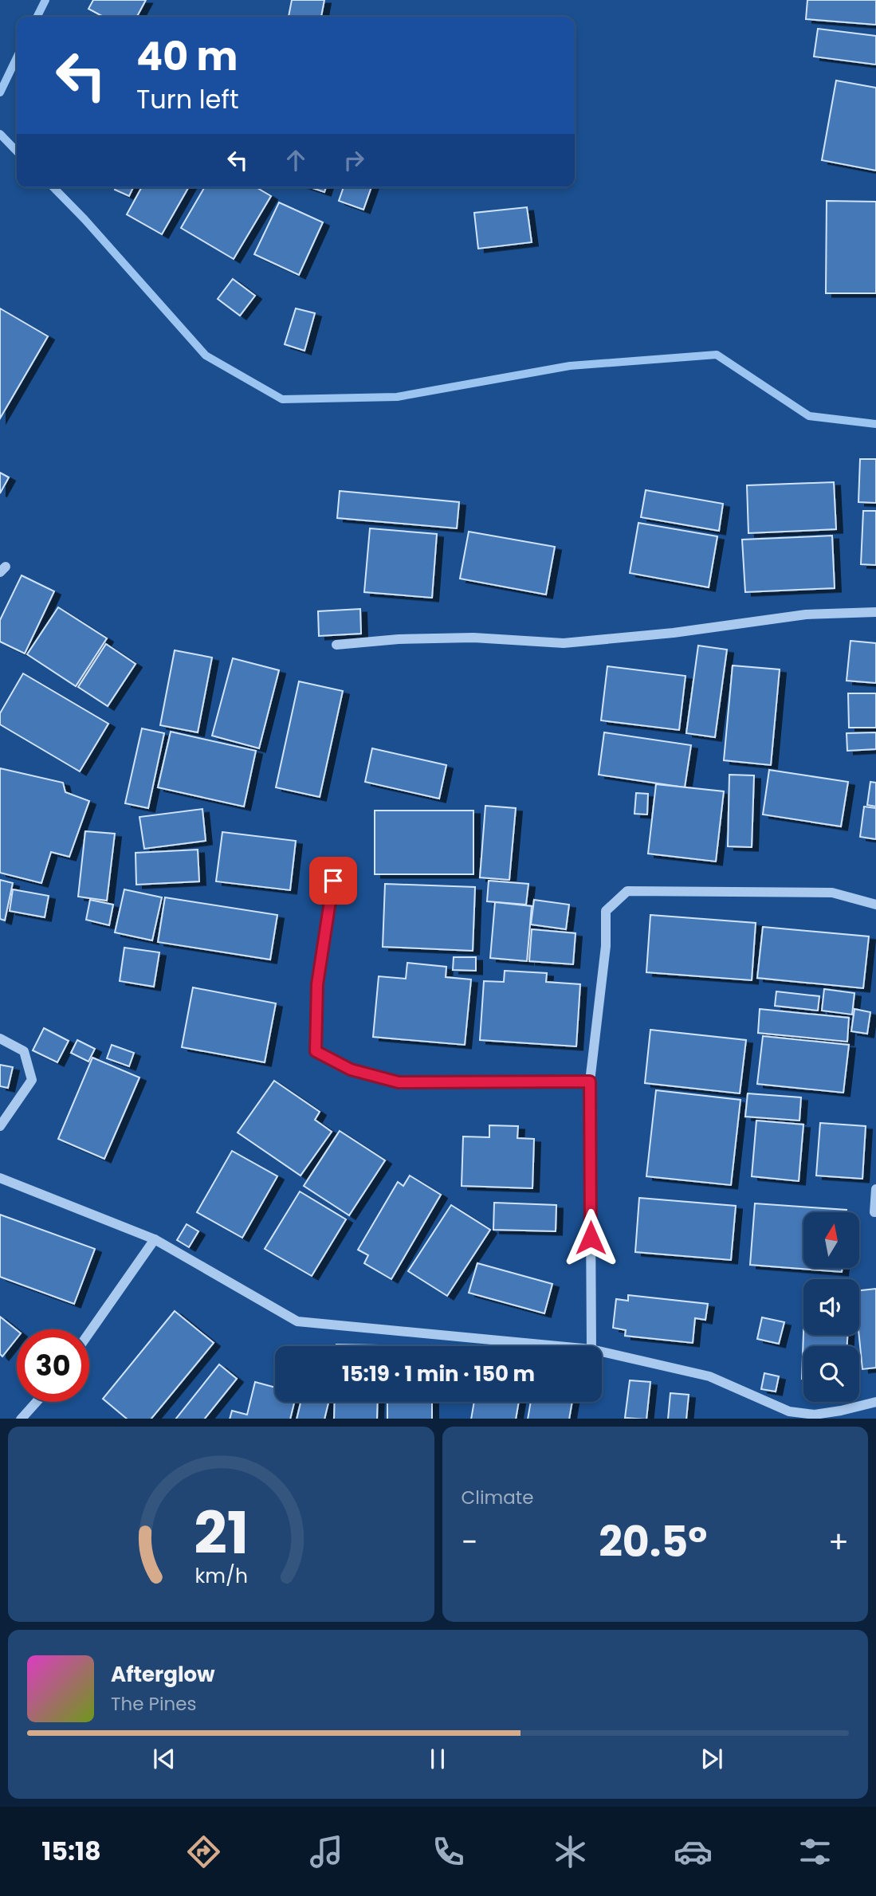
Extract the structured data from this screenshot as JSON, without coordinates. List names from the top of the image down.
{
  "north": "top",
  "page": {
    "turn": ["40 m", "Turn left"],
    "limit": "30",
    "trip": "15:19 · 1 min · 150 m",
    "tile": "Climate",
    "heat": ["−", "20.5°", "+"],
    "song": ["Afterglow", "The Pines"],
    "tabs": "15:18",
    "gauge": ["21", "km/h"]
  }
}
